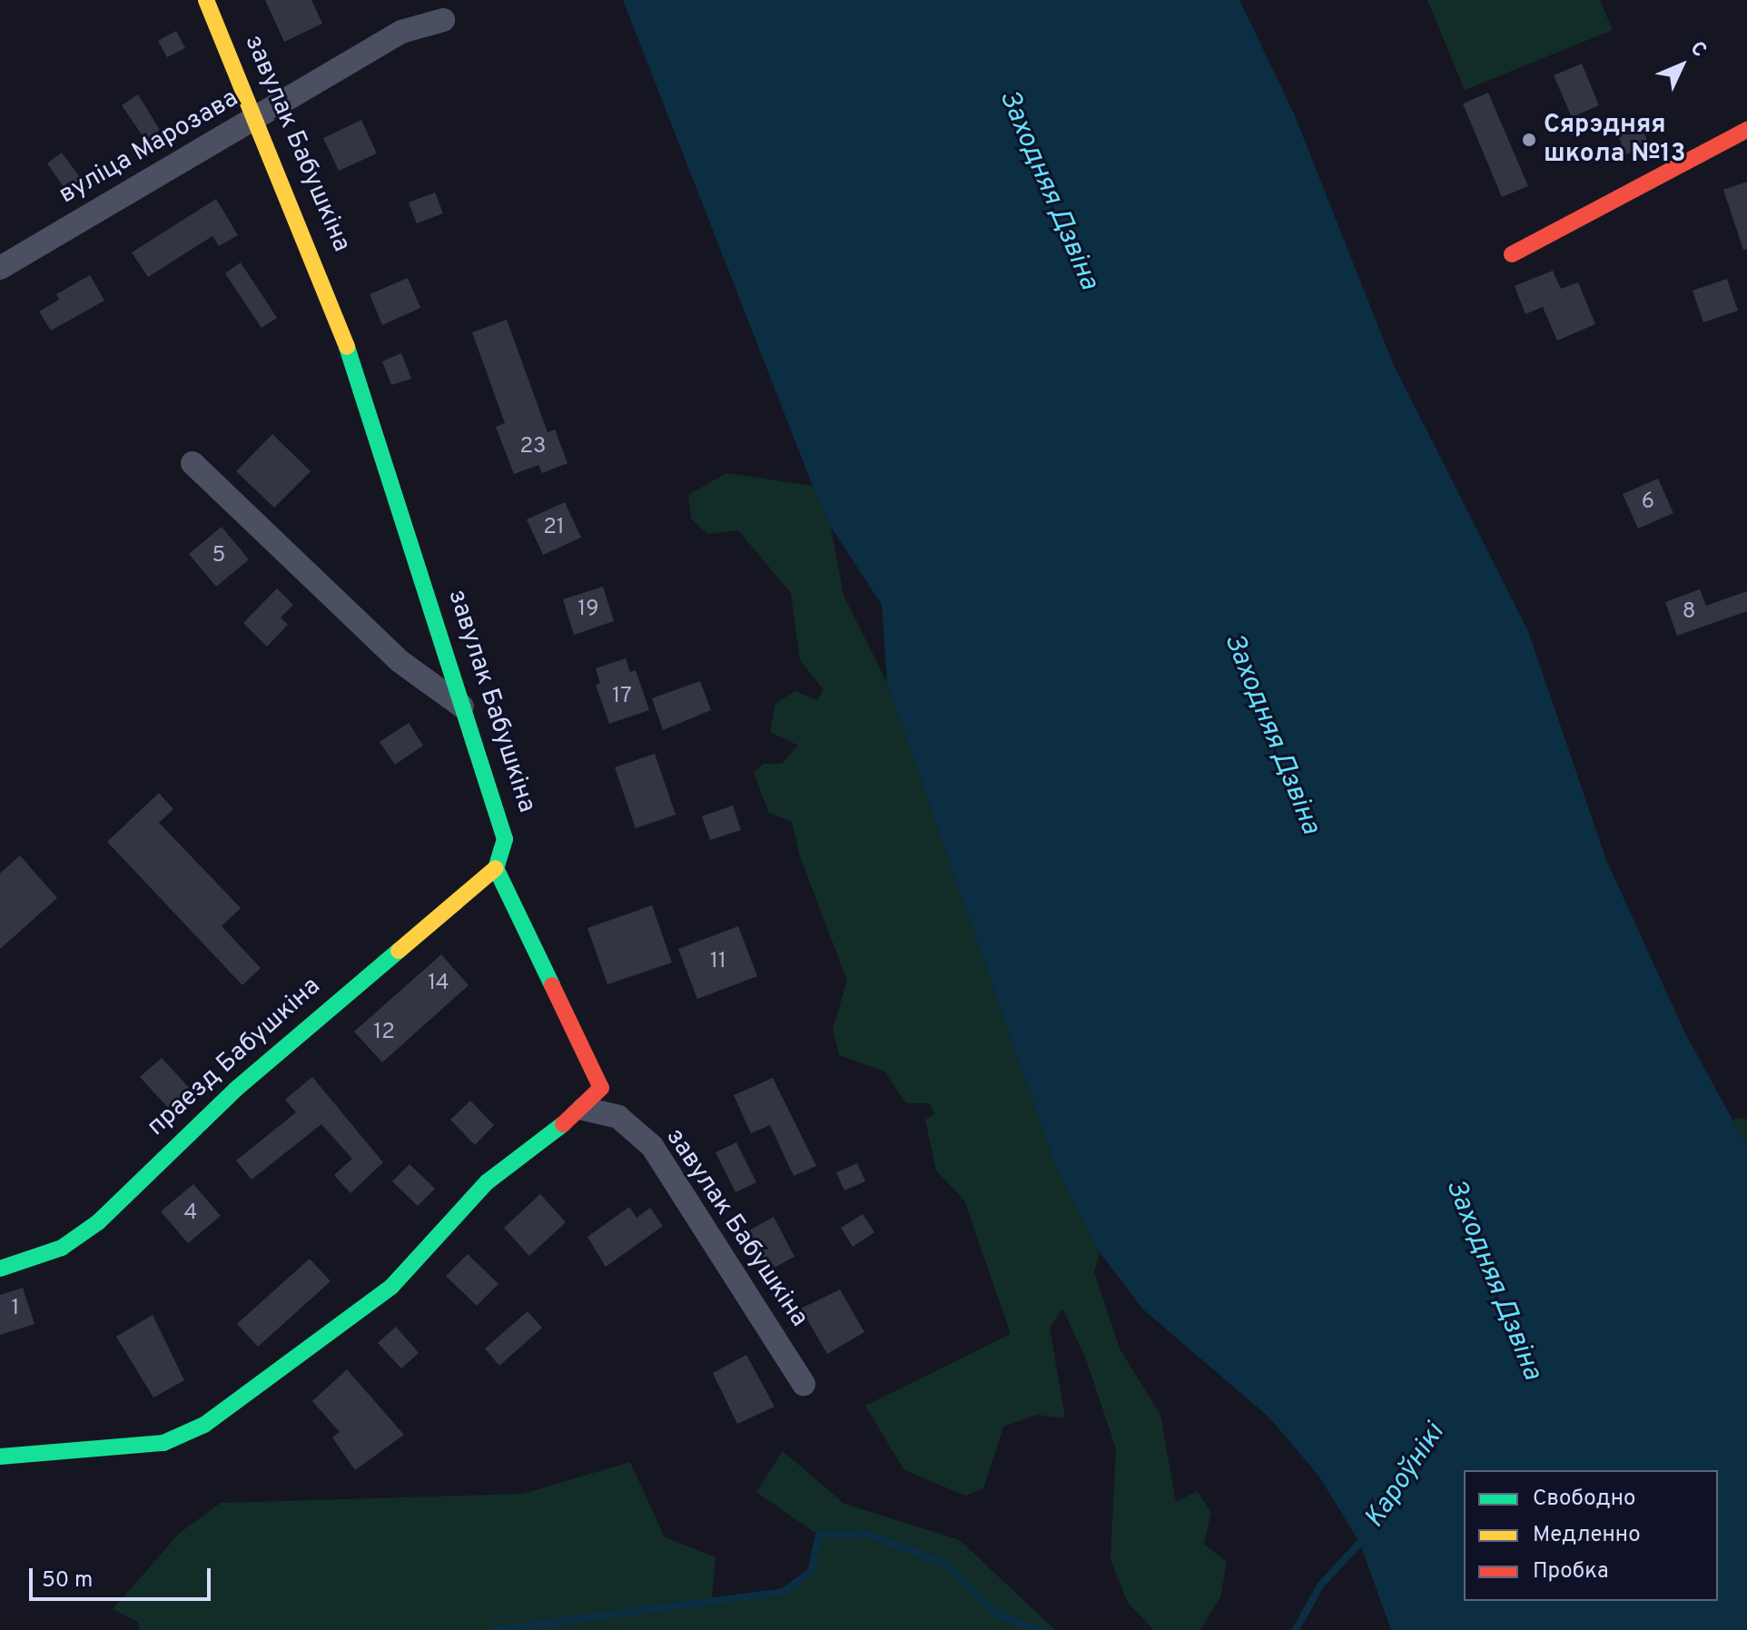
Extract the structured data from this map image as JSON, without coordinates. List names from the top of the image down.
{
  "streets": {
    "street": ["завулак Бабушкіна", "вуліца Марозава", "праезд Бабушкіна"]
  },
  "crossings": [
    ["завулак Бабушкіна", "вуліца Марозава"],
    ["завулак Бабушкіна", "праезд Бабушкіна"]
  ],
  "water": ["Заходняя Дзвіна", "Кароўнікі"],
  "places": ["Сярэдняя школа №13"],
  "house_numbers": [
    "23",
    "6",
    "21",
    "5",
    "19",
    "8",
    "17",
    "11",
    "14",
    "12",
    "4",
    "1"
  ],
  "legend": ["Свободно", "Медленно", "Пробка"],
  "scale_bar": "50 m",
  "north": "top right"
}
